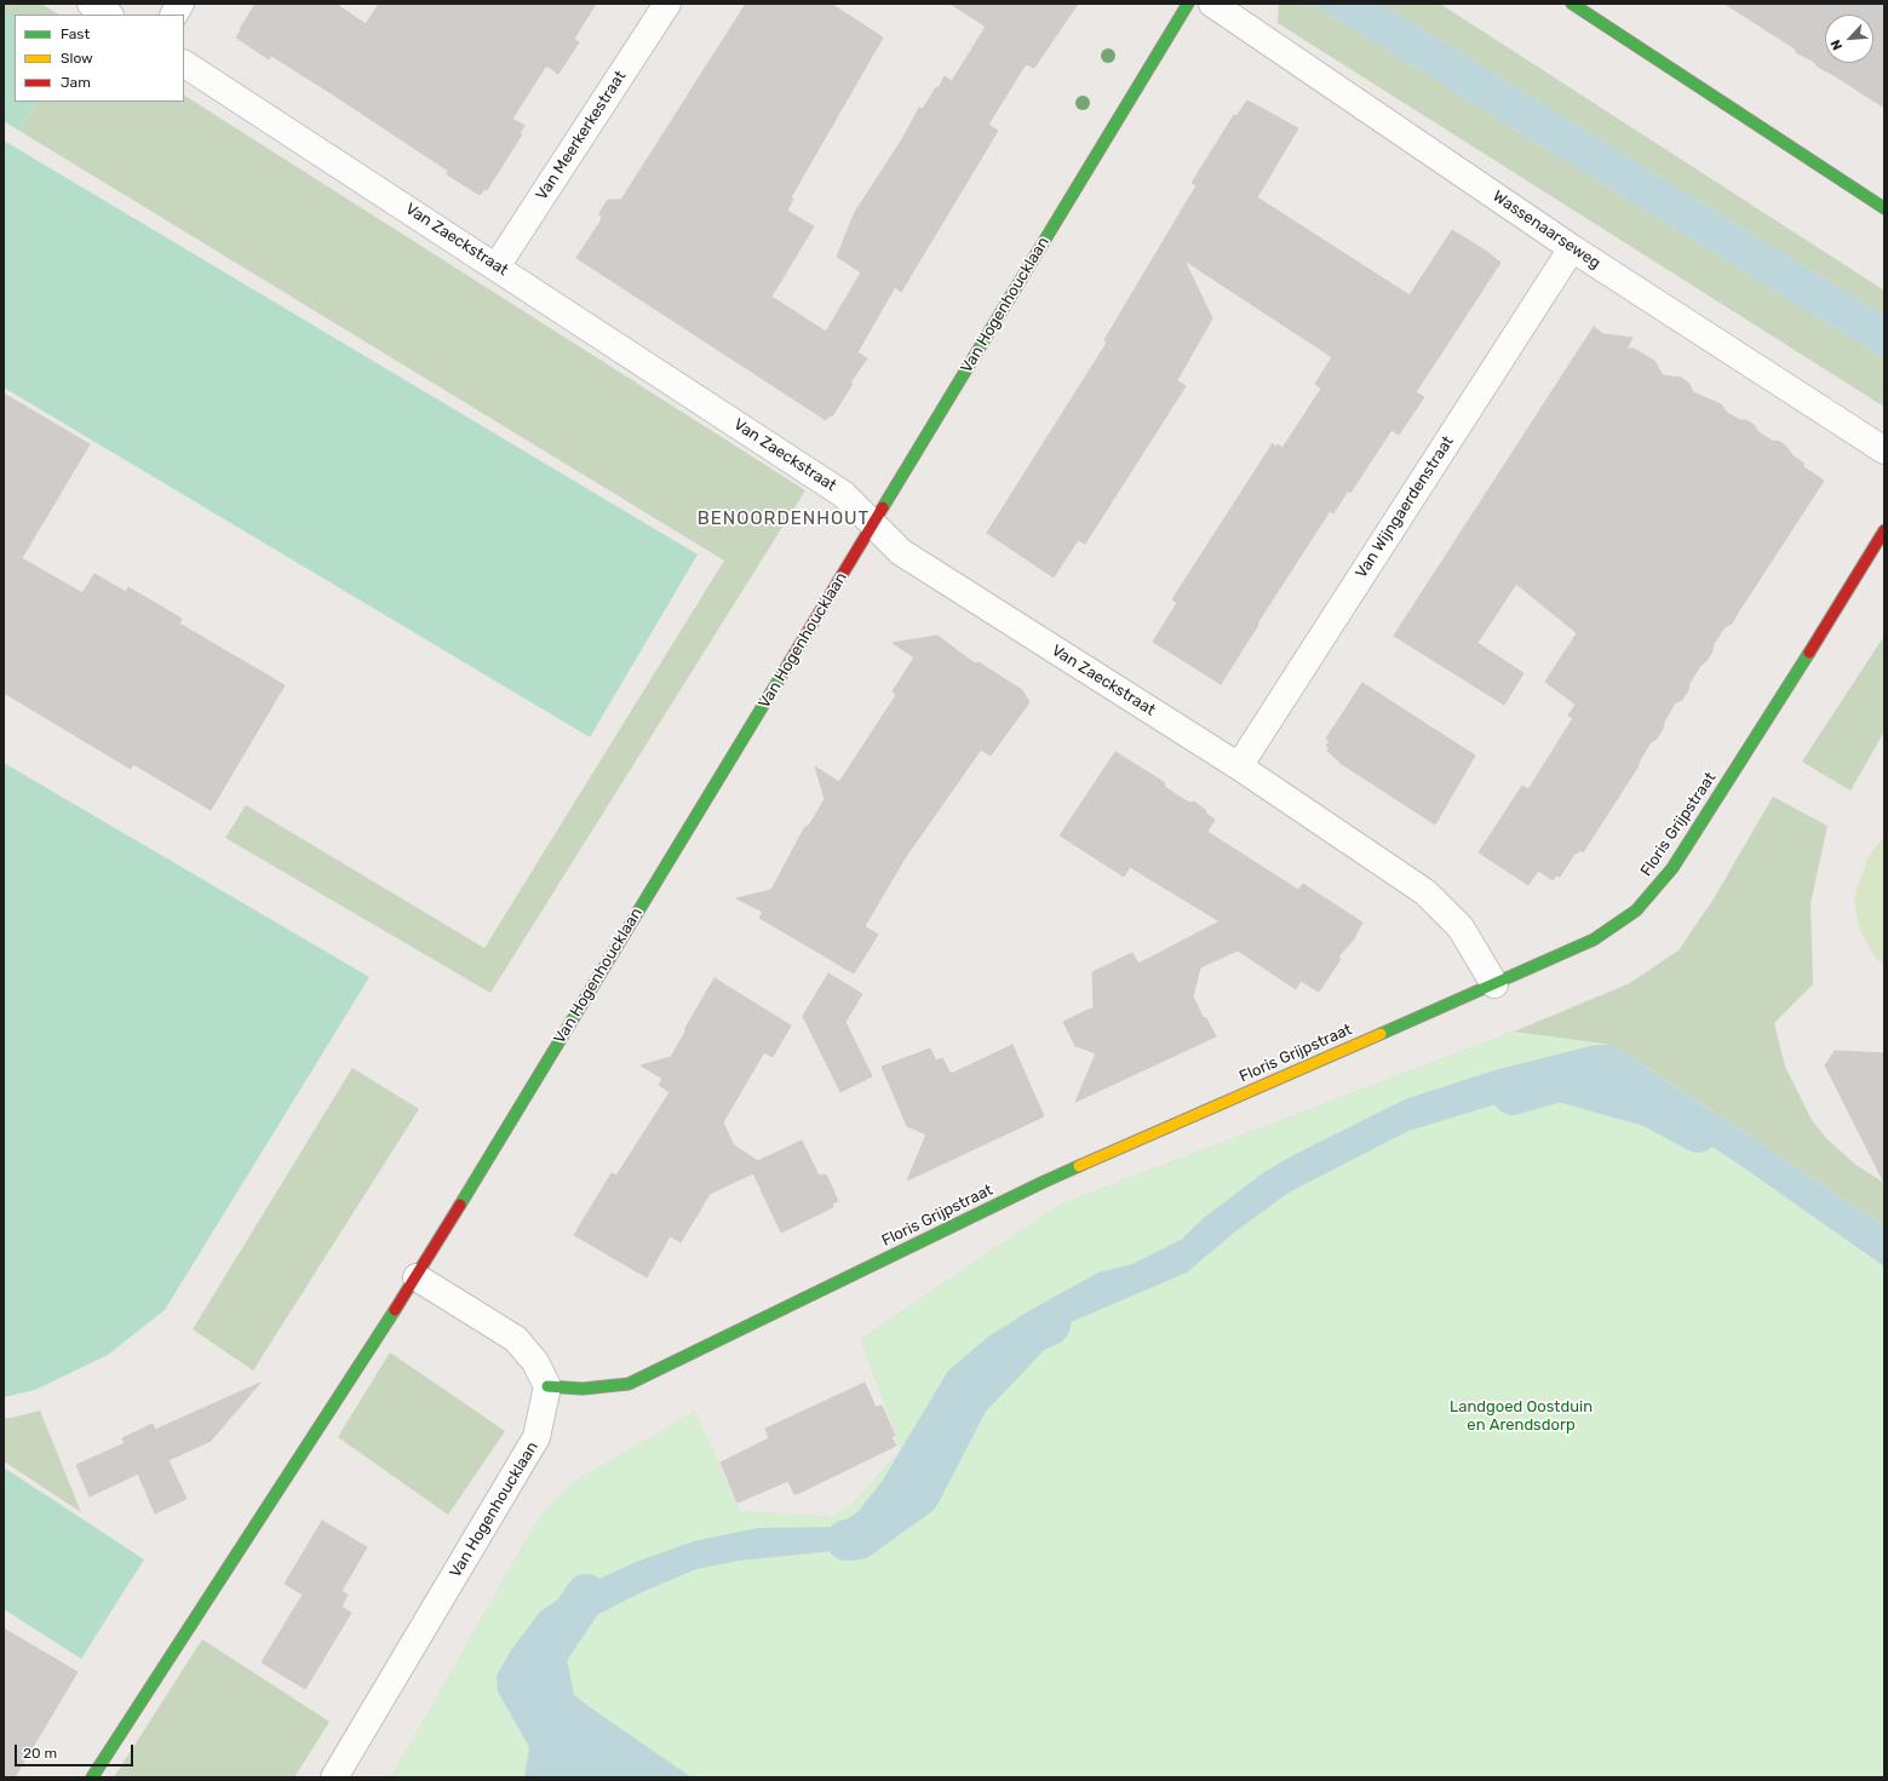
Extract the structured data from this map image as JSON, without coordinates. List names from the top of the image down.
{
  "streets": {
    "street": [
      "Van Meerkerkestraat",
      "Wassenaarseweg",
      "Van Zaeckstraat",
      "Van Hogenhoucklaan",
      "Van Wijngaerdenstraat",
      "Floris Grijpstraat"
    ]
  },
  "crossings": [
    ["Van Meerkerkestraat", "Van Zaeckstraat"],
    ["Wassenaarseweg", "Van Wijngaerdenstraat"],
    ["Van Zaeckstraat", "Van Hogenhoucklaan"],
    ["Van Zaeckstraat", "Van Wijngaerdenstraat"],
    ["Van Zaeckstraat", "Floris Grijpstraat"],
    ["Van Hogenhoucklaan", "Floris Grijpstraat"]
  ],
  "districts": ["BENOORDENHOUT"],
  "parks": ["Landgoed Oostduin en Arendsdorp"],
  "legend": ["Fast", "Slow", "Jam"],
  "scale_bar": "20 m",
  "north": "bottom left"
}
